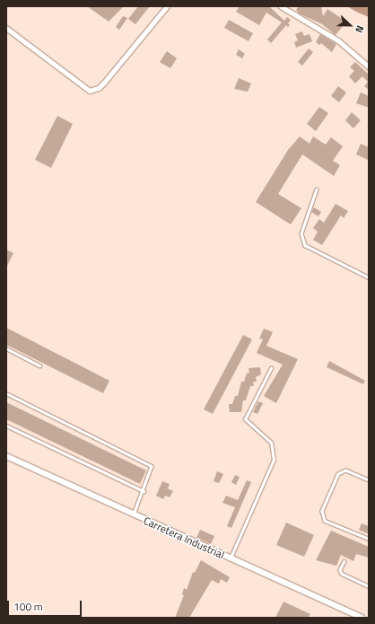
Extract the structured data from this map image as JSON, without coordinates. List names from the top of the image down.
{
  "streets": {
    "main road": ["Carretera Industrial"]
  },
  "scale_bar": "100 m",
  "north": "right"
}
